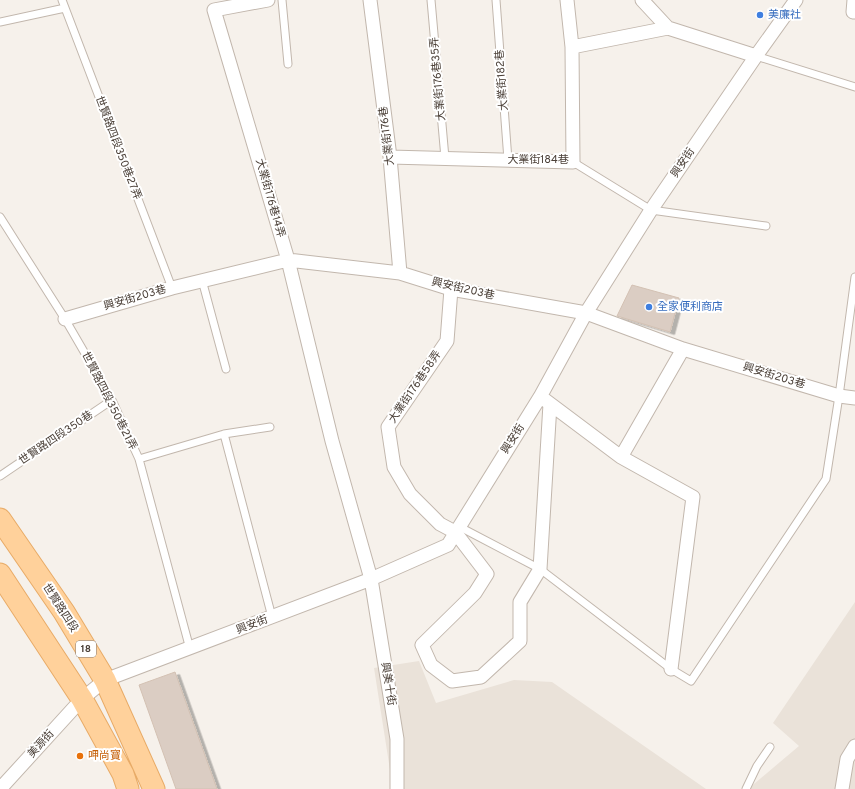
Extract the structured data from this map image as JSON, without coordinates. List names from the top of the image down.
{
  "streets": {
    "main road": ["世賢路四段", "18"],
    "street": [
      "大業街176巷",
      "大業街184巷",
      "興安街",
      "大業街176巷14弄",
      "興安街203巷",
      "大業街176巷58弄",
      "興美十街",
      "美源街"
    ],
    "lane": [
      "大業街176巷35弄",
      "大業街182巷",
      "世賢路四段350巷27弄",
      "世賢路四段350巷21弄",
      "世賢路四段350巷"
    ]
  },
  "crossings": [
    ["大業街176巷35弄", "大業街184巷"],
    ["大業街182巷", "大業街184巷"],
    ["大業街176巷", "大業街184巷"],
    ["大業街176巷", "興安街203巷"],
    ["世賢路四段350巷27弄", "興安街203巷"],
    ["興安街", "興安街203巷"],
    ["興安街", "大業街176巷58弄"],
    ["興安街", "世賢路四段350巷21弄"],
    ["興安街", "世賢路四段"],
    ["興安街", "興美十街"],
    ["興安街", "美源街"],
    ["大業街176巷14弄", "興安街203巷"],
    ["大業街176巷14弄", "興美十街"],
    ["興安街203巷", "大業街176巷58弄"],
    ["興安街203巷", "世賢路四段350巷21弄"],
    ["世賢路四段350巷21弄", "世賢路四段350巷"]
  ],
  "places": ["美廉社", "全家便利商店", "呷尚寶"]
}
